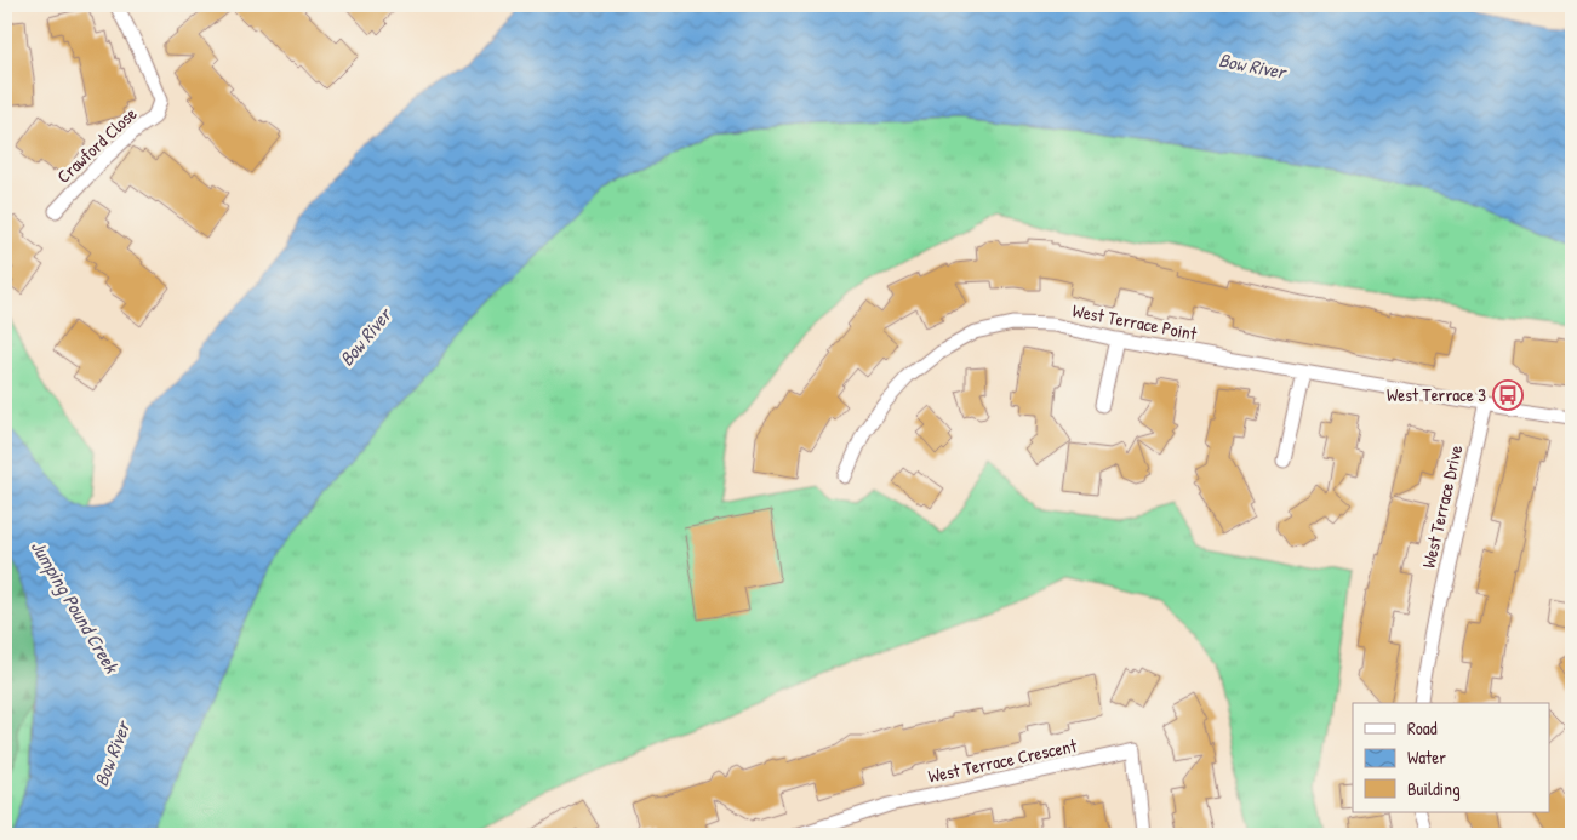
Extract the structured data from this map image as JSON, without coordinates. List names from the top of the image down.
{
  "streets": {
    "street": [
      "Crawford Close",
      "West Terrace Point",
      "West Terrace Drive",
      "West Terrace Crescent"
    ]
  },
  "crossings": [
    ["West Terrace Point", "West Terrace Drive"]
  ],
  "water": ["Bow River", "Jumping Pound Creek"],
  "places": {
    "bus stop": ["West Terrace 3"]
  },
  "legend": ["Road", "Water", "Building"]
}
